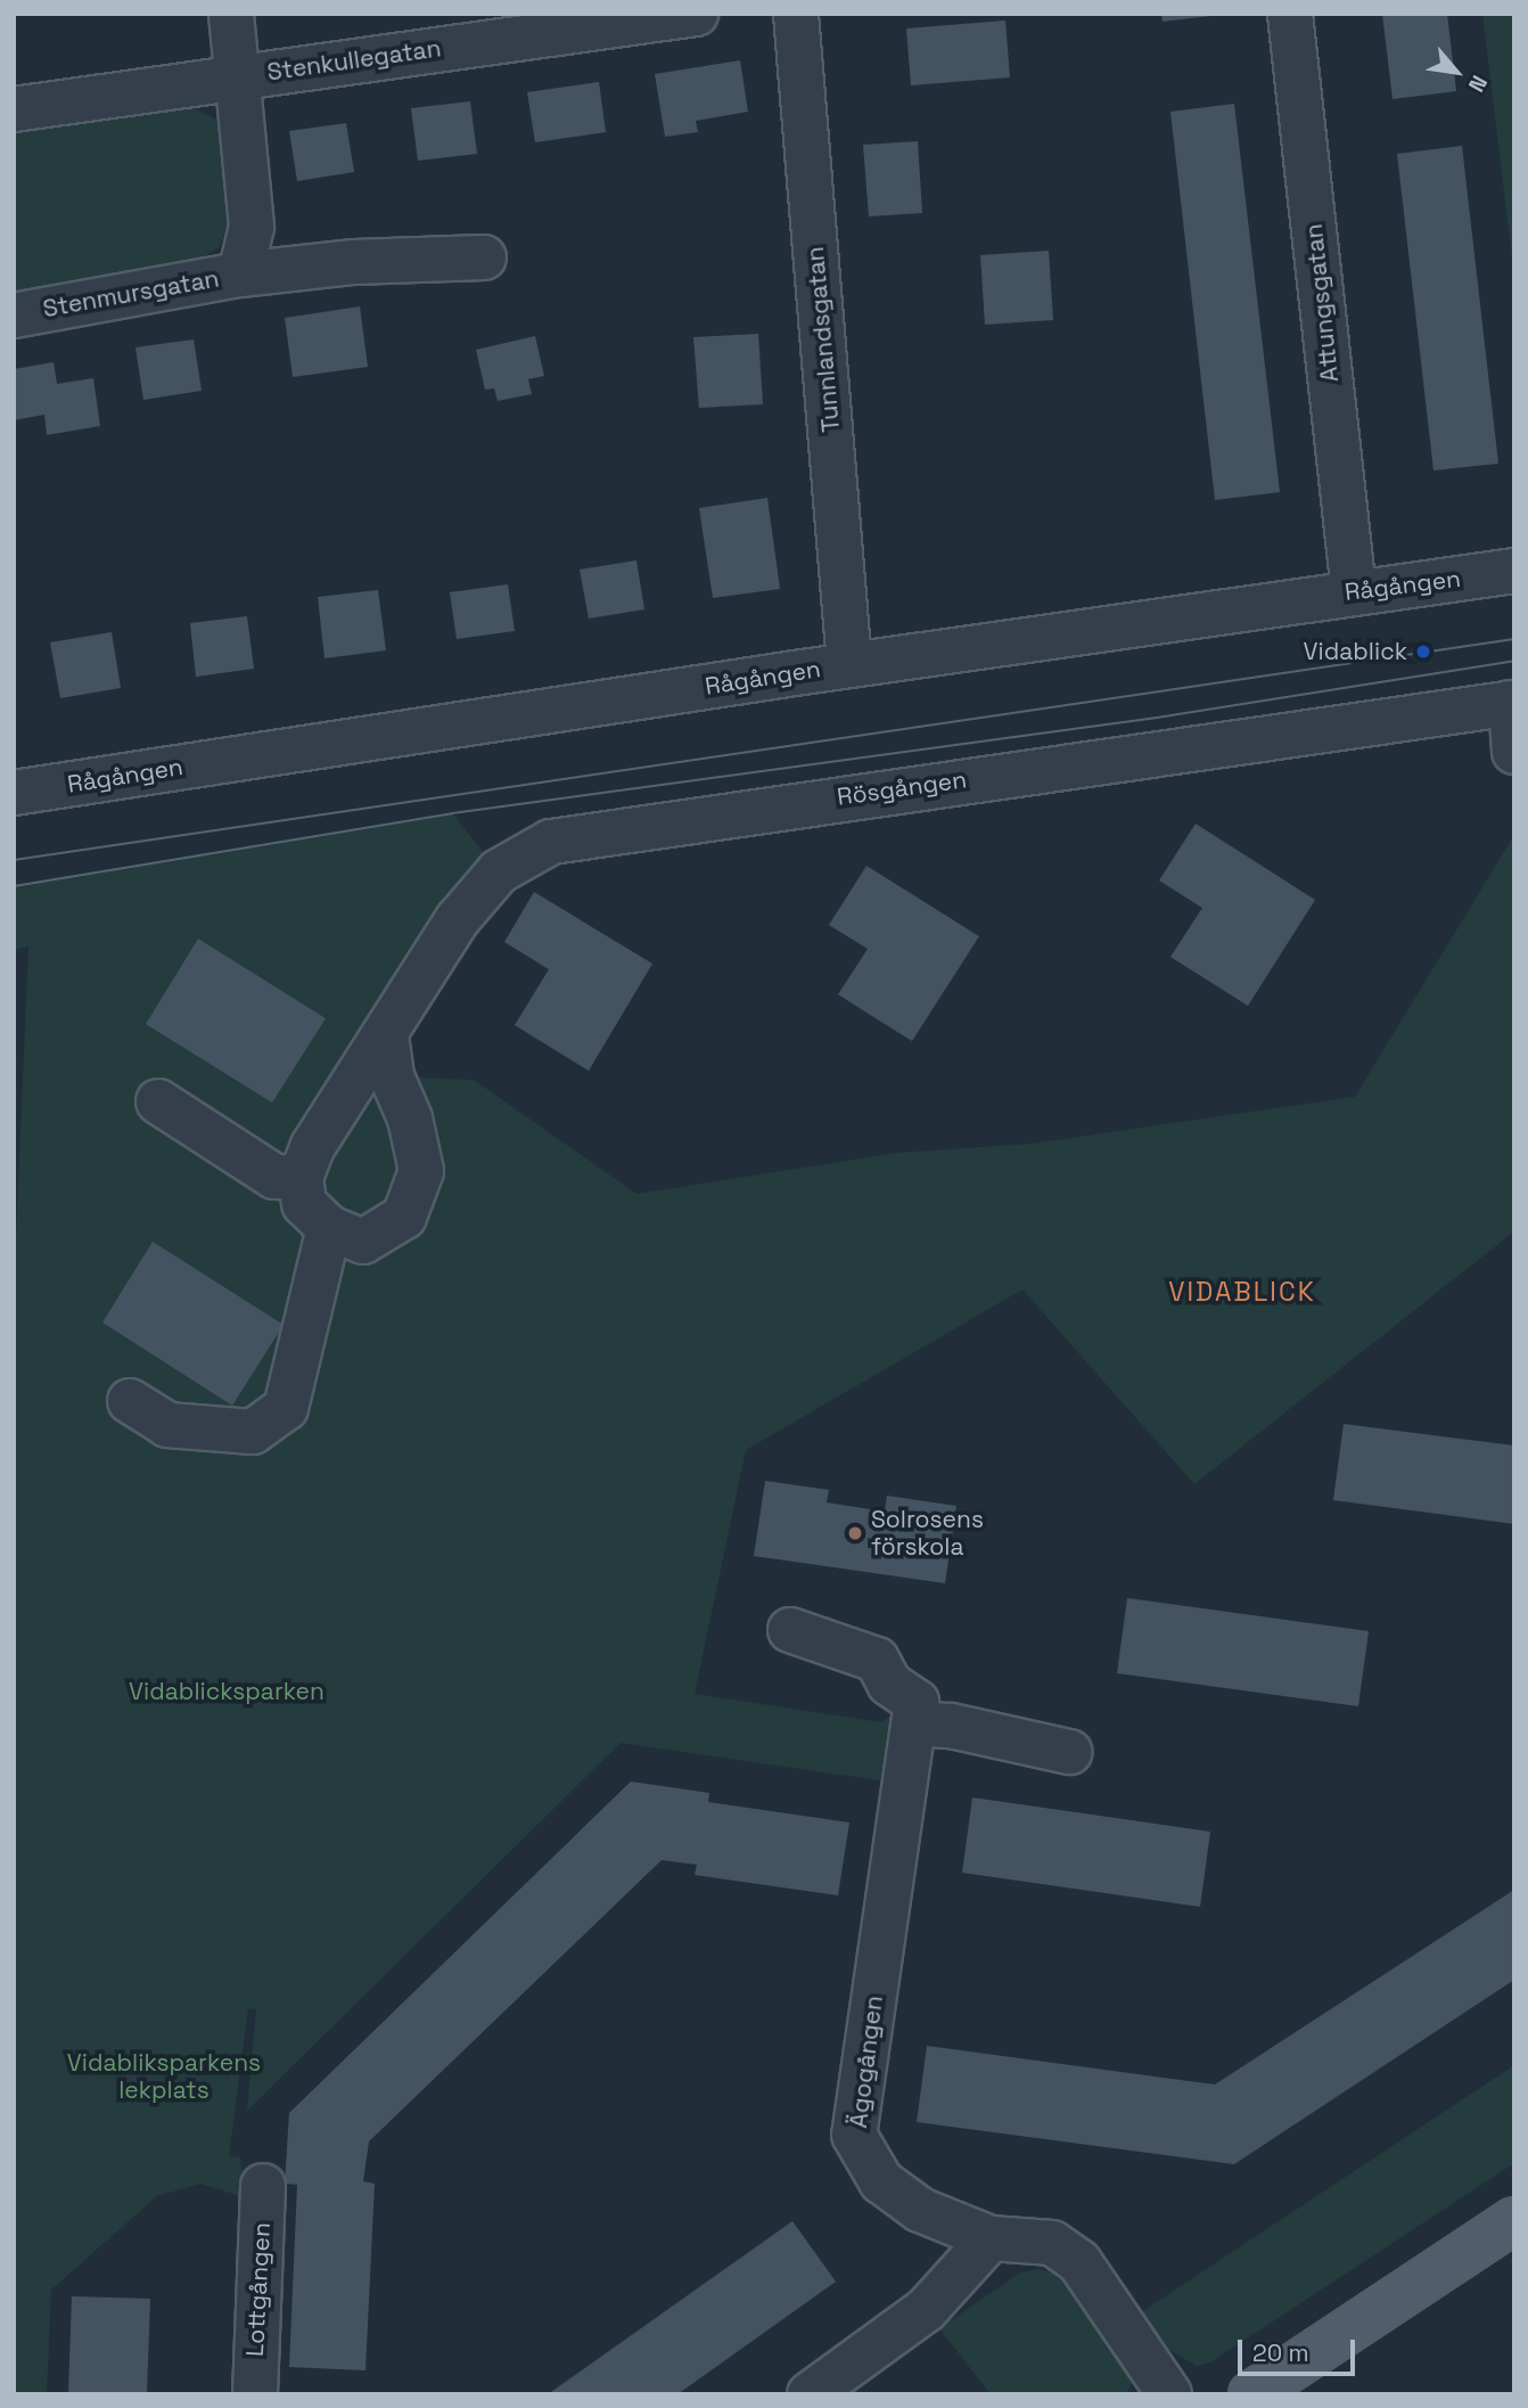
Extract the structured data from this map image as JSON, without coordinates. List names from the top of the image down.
{
  "streets": {
    "street": [
      "Stenkullegatan",
      "Stenmursgatan",
      "Attungsgatan",
      "Tunnlandsgatan",
      "Rågången",
      "Rösgången",
      "Ägogången",
      "Lottgången"
    ]
  },
  "crossings": [
    ["Stenkullegatan", "Stenmursgatan"],
    ["Attungsgatan", "Rågången"],
    ["Tunnlandsgatan", "Rågången"]
  ],
  "districts": ["VIDABLICK"],
  "parks": ["Vidablicksparken", "Vidabliksparkens lekplats"],
  "places": ["Vidablick", "Solrosens förskola"],
  "scale_bar": "20 m",
  "north": "bottom right"
}
